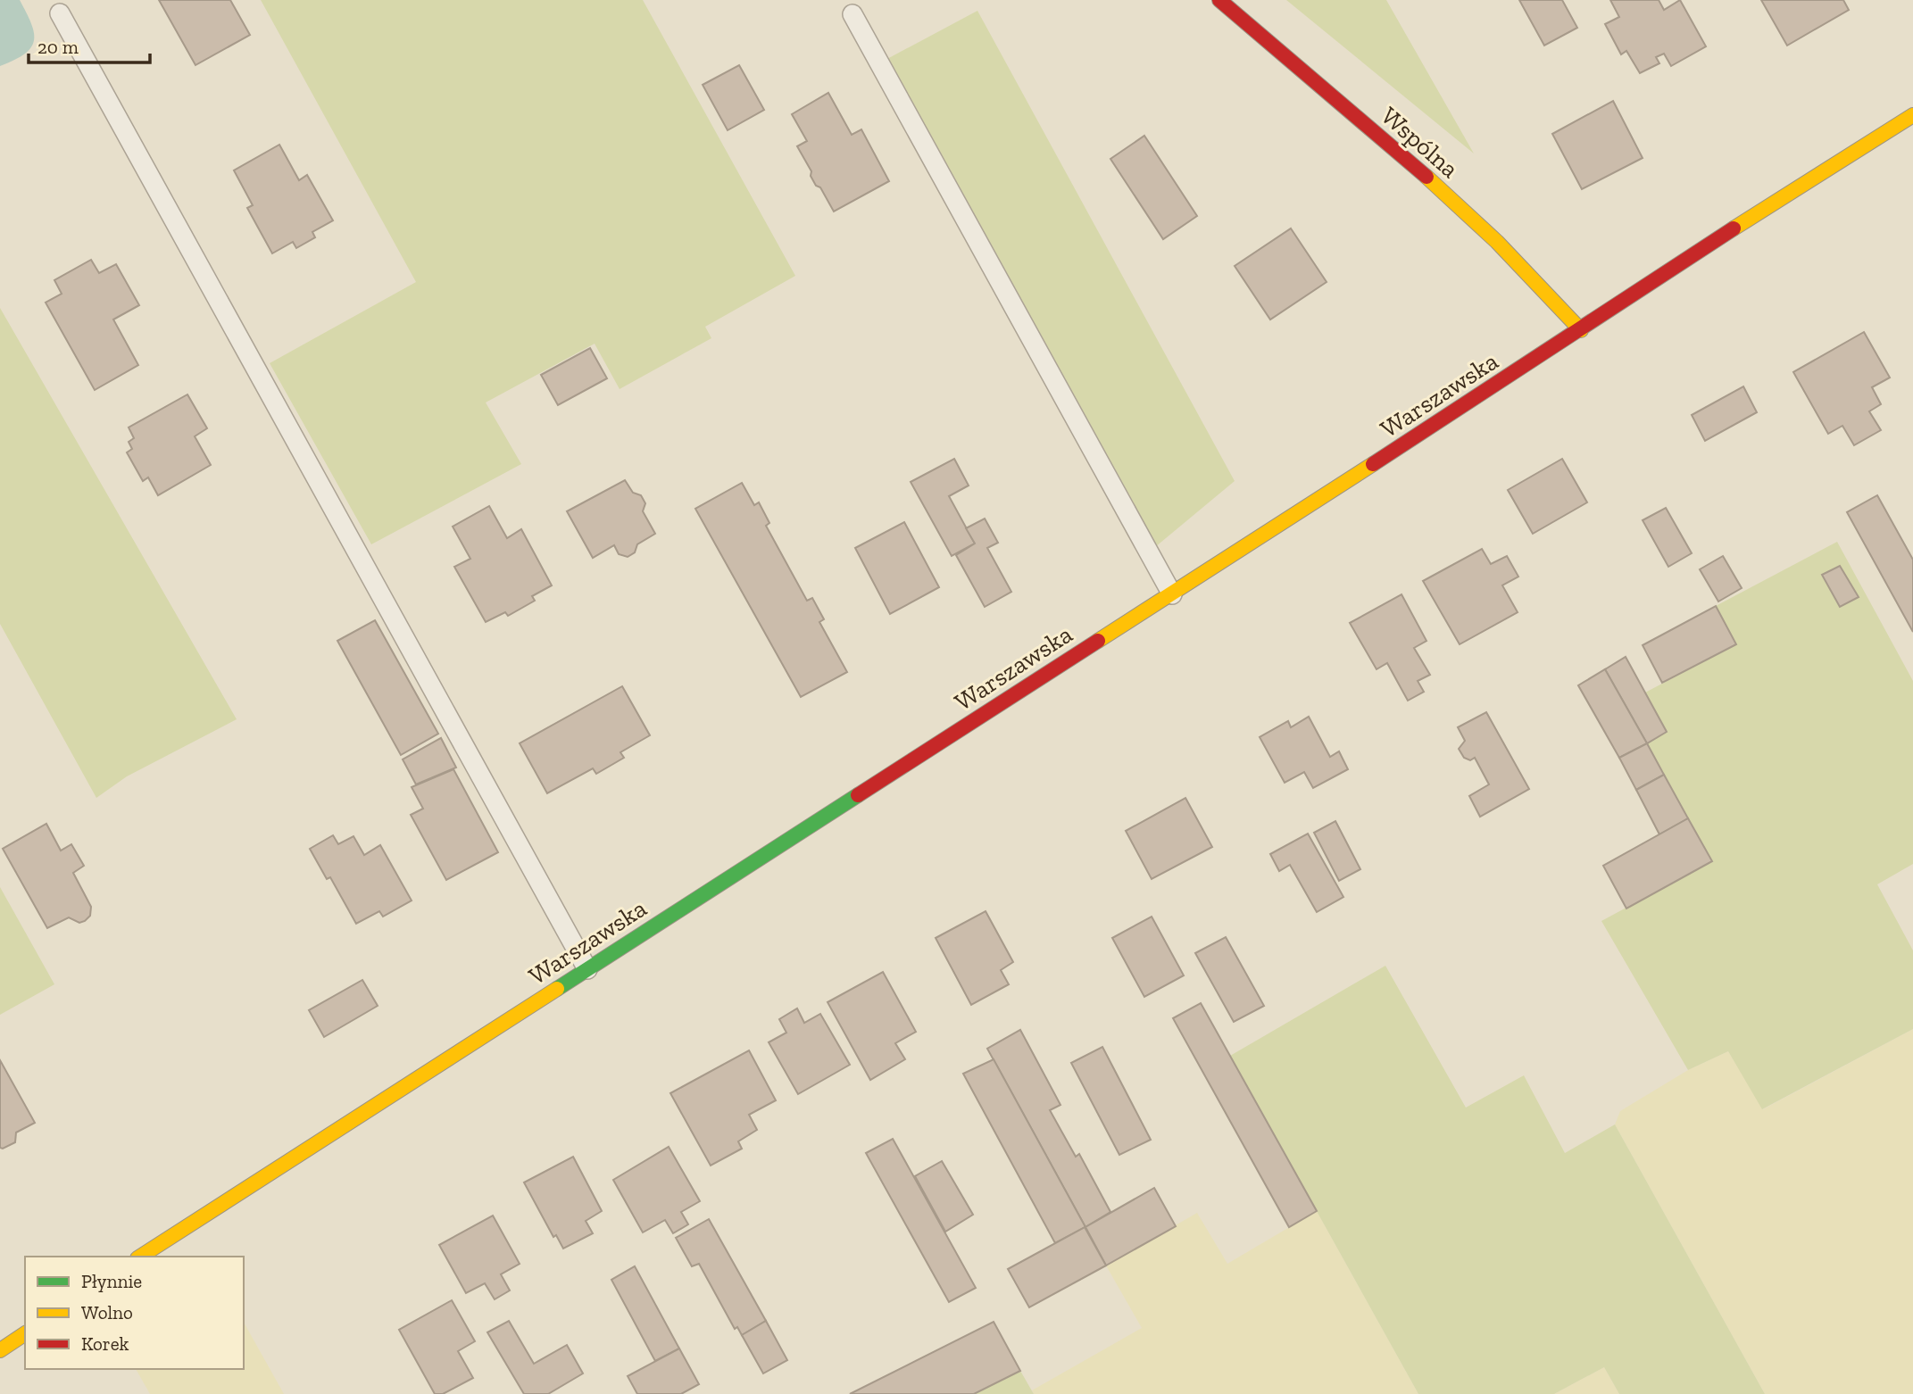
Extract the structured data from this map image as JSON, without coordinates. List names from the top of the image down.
{
  "streets": {
    "main road": ["Wspólna", "Warszawska"]
  },
  "crossings": [
    ["Wspólna", "Warszawska"]
  ],
  "legend": ["Płynnie", "Wolno", "Korek"],
  "scale_bar": "20 m"
}
